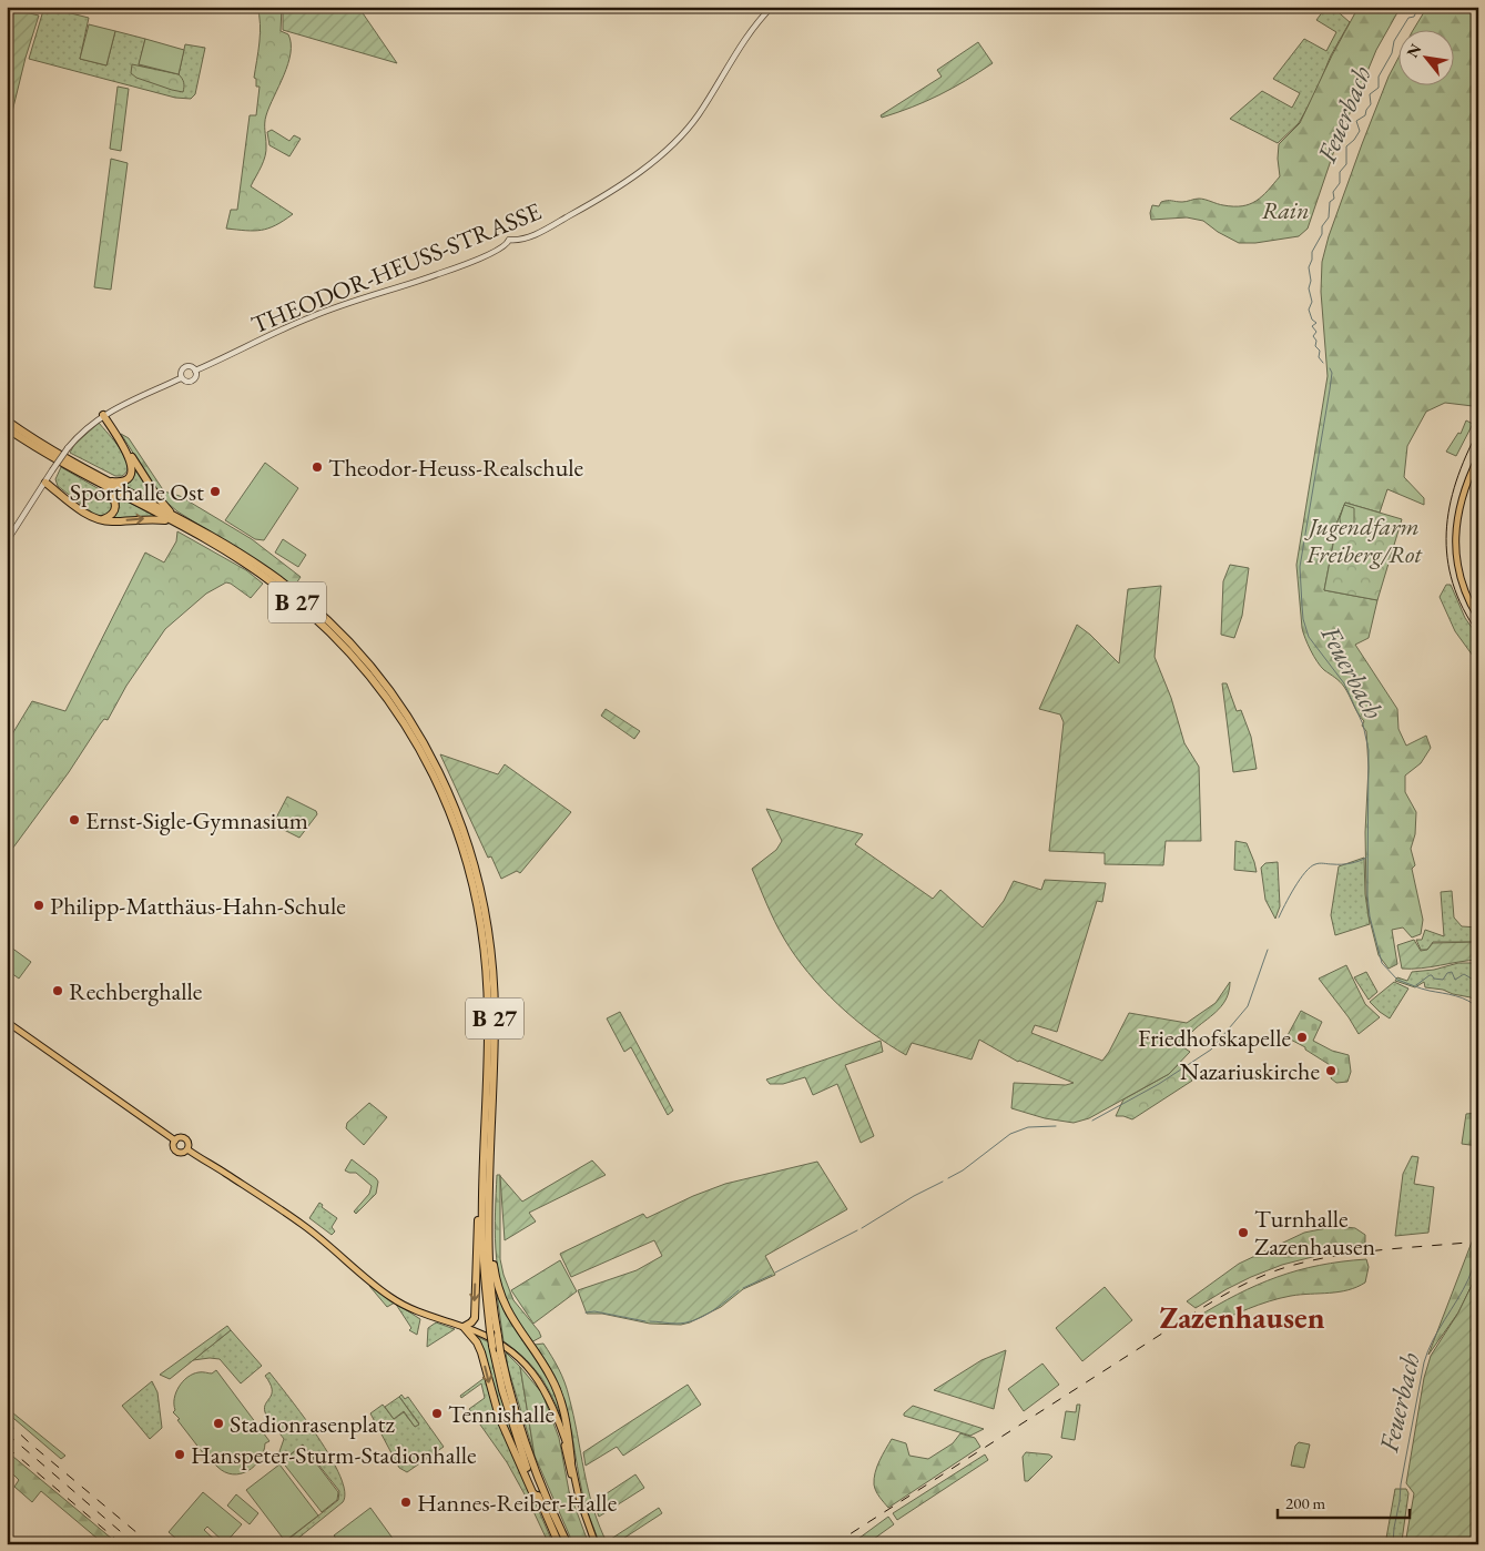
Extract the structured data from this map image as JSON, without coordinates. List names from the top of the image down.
{
  "streets": {
    "highway": ["B 27"],
    "street": ["THEODOR-HEUSS-STRASSE"]
  },
  "crossings": [
    ["THEODOR-HEUSS-STRASSE", "B 27"]
  ],
  "districts": ["Zazenhausen"],
  "water": ["Feuerbach"],
  "parks": ["Rain", "Jugendfarm Freiberg/Rot"],
  "places": [
    "Theodor-Heuss-Realschule",
    "Sporthalle Ost",
    "Ernst-Sigle-Gymnasium",
    "Philipp-Matthäus-Hahn-Schule",
    "Rechberghalle",
    "Friedhofskapelle",
    "Nazariuskirche",
    "Turnhalle Zazenhausen",
    "Tennishalle",
    "Stadionrasenplatz",
    "Hanspeter-Sturm-Stadionhalle",
    "Hannes-Reiber-Halle"
  ],
  "scale_bar": "200 m",
  "north": "top left"
}
